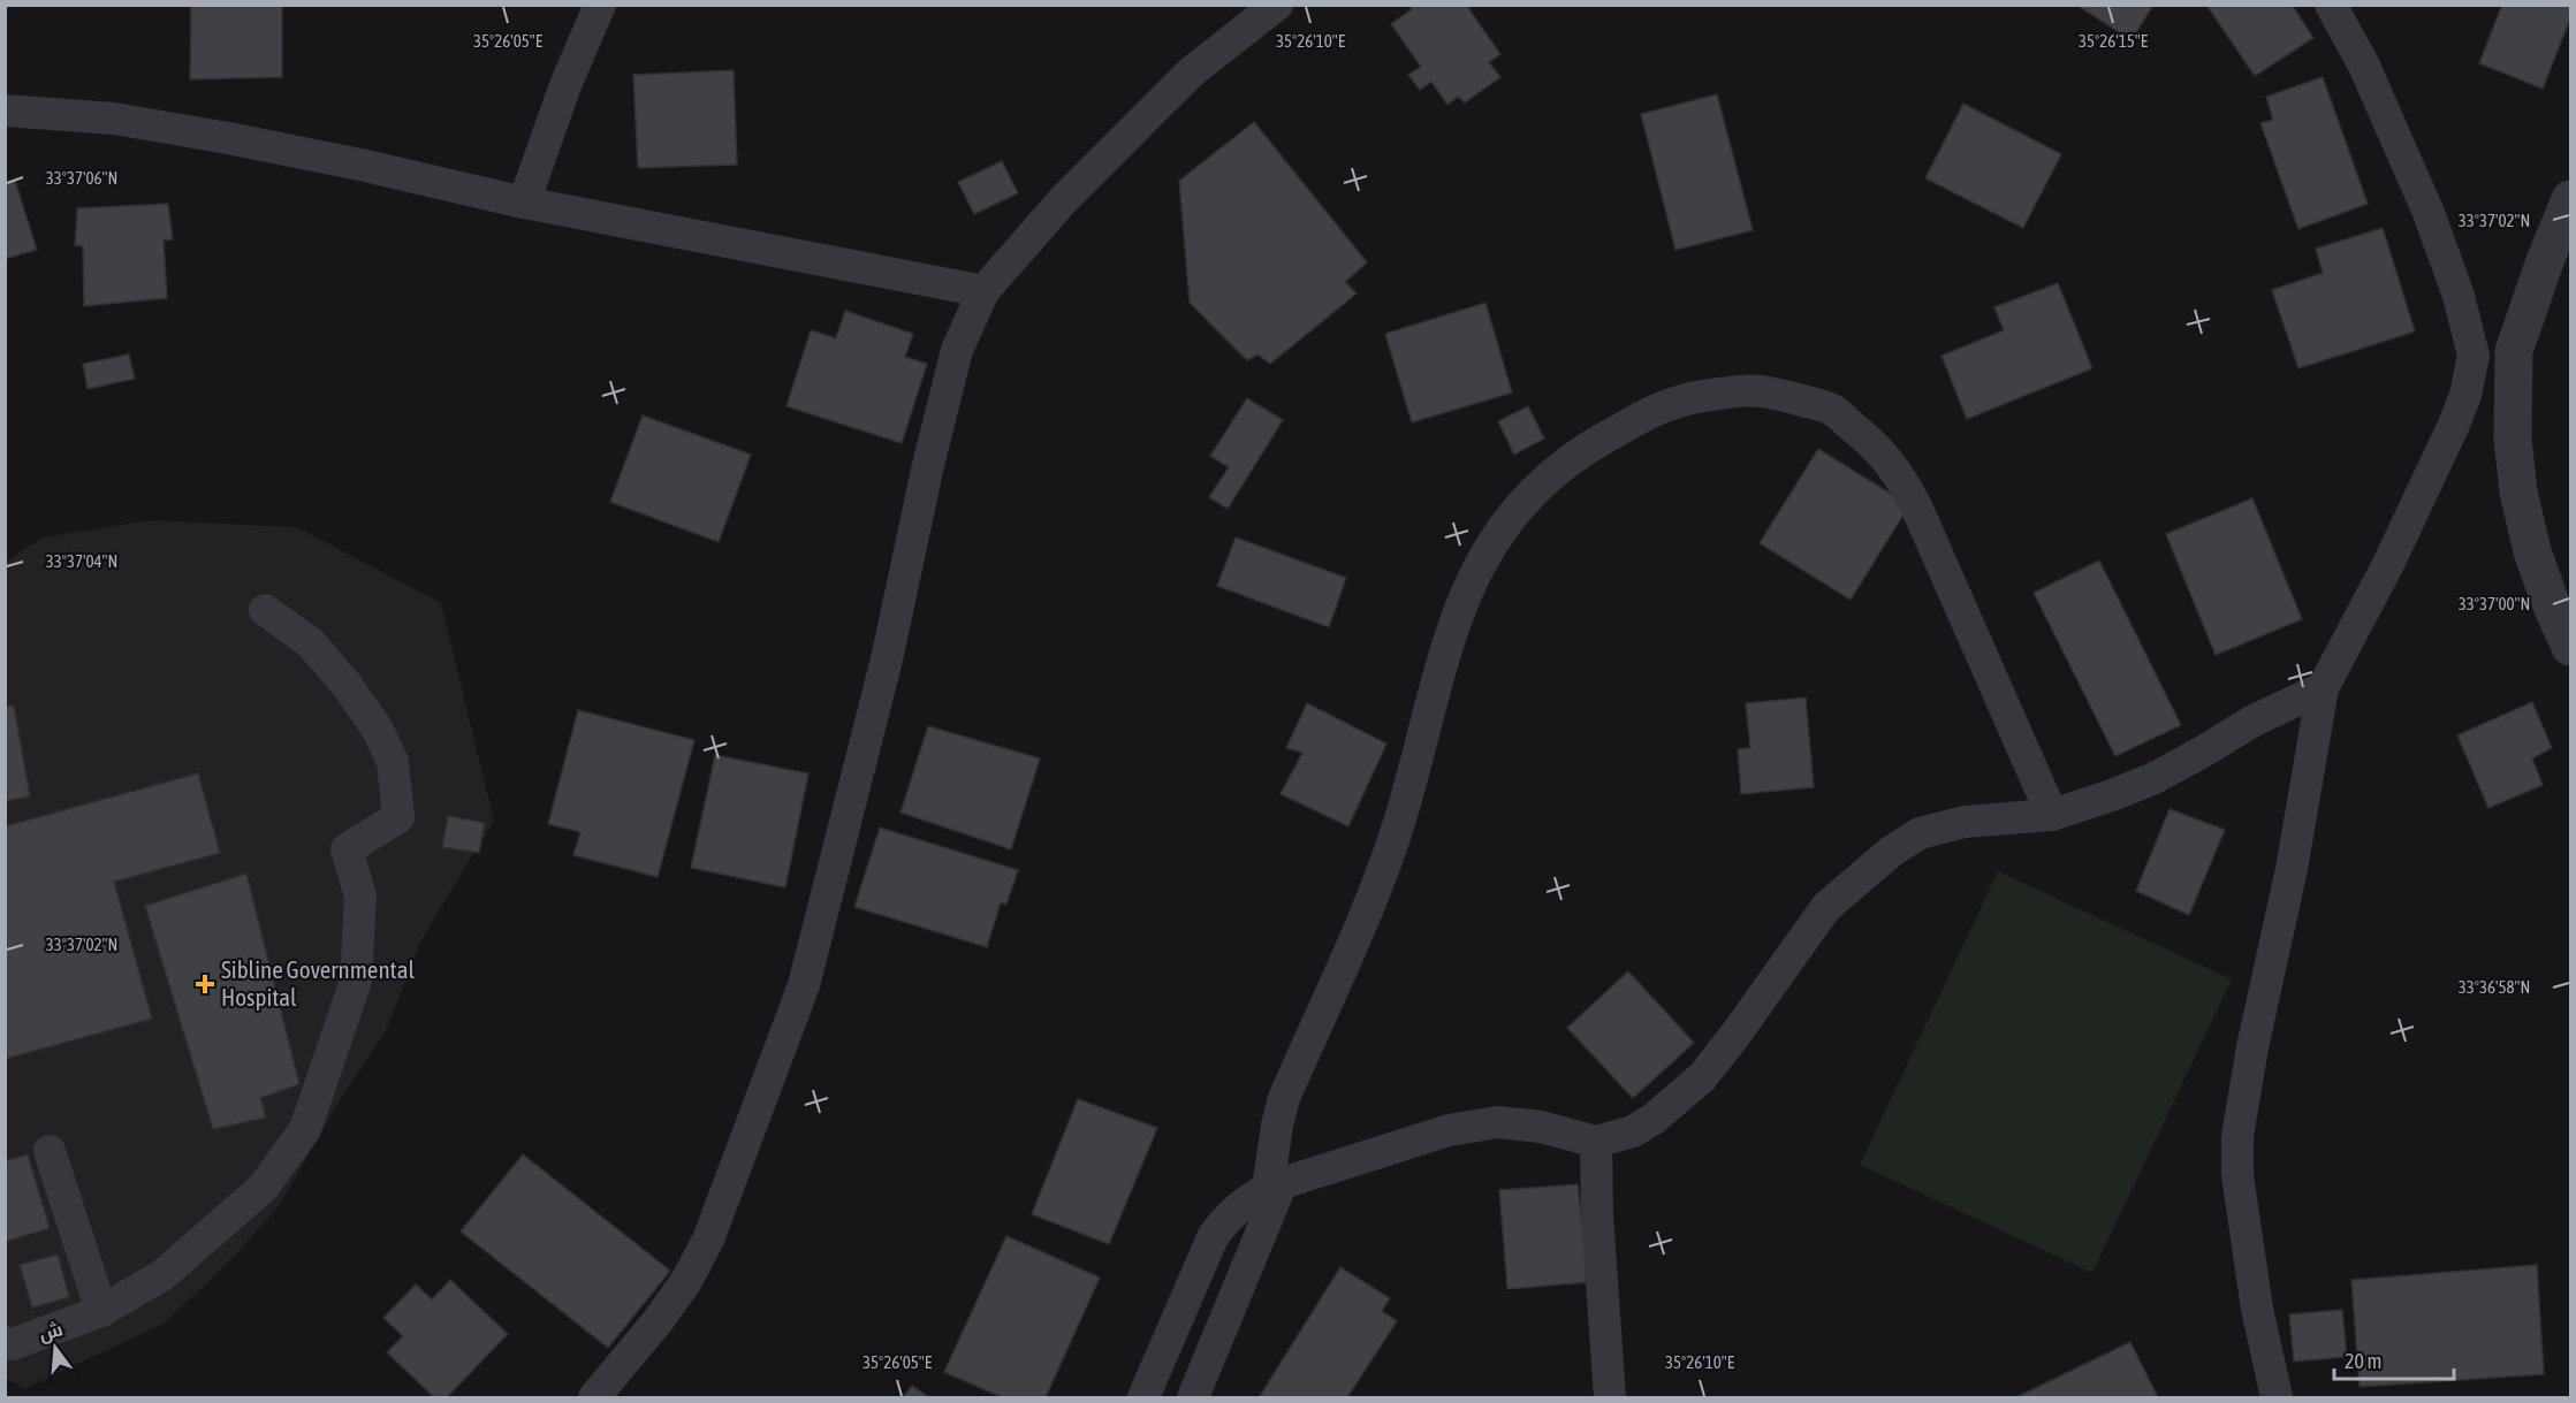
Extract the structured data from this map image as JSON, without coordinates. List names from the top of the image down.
{
  "places": {
    "health": ["Sibline Governmental Hospital"]
  },
  "scale_bar": "20 m",
  "north": "top",
  "coordinates": [
    "35°26'05\"E",
    "35°26'10\"E",
    "35°26'15\"E",
    "33°37'06\"N",
    "33°37'02\"N",
    "33°37'04\"N",
    "33°37'00\"N",
    "33°36'58\"N"
  ]
}
